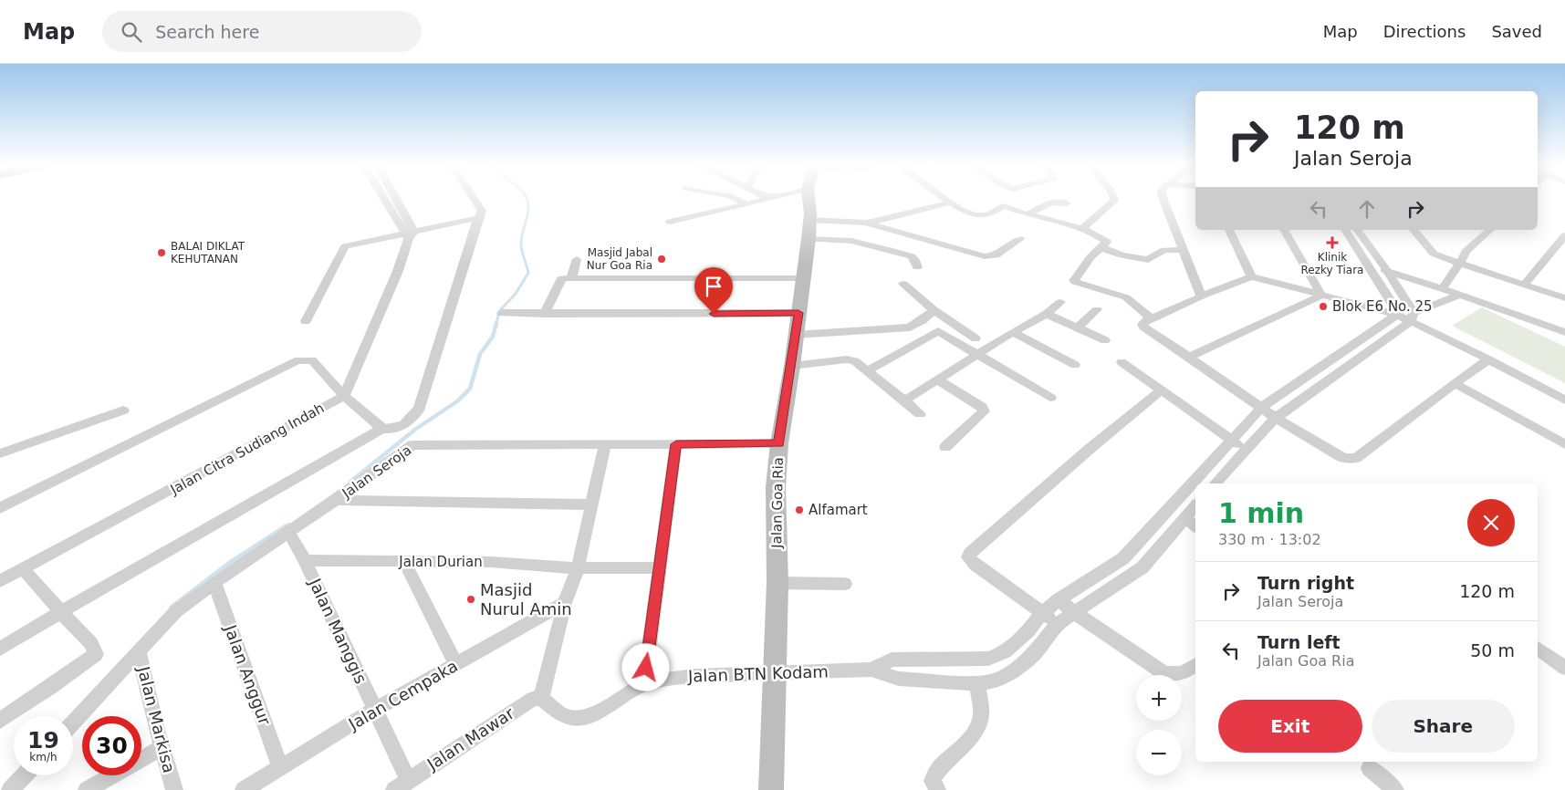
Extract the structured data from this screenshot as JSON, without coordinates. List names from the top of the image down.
{
  "streets": {
    "main road": ["Jalan Goa Ria"],
    "street": [
      "Jalan Citra Sudiang Indah",
      "Jalan Seroja",
      "Jalan Durian",
      "Jalan Manggis",
      "Jalan BTN Kodam",
      "Jalan Anggur",
      "Jalan Cempaka",
      "Jalan Markisa",
      "Jalan Mawar"
    ]
  },
  "crossings": [
    ["Jalan Seroja", "Jalan Goa Ria"],
    ["Jalan Seroja", "Jalan Manggis"],
    ["Jalan Seroja", "Jalan Anggur"],
    ["Jalan Seroja", "Jalan Markisa"],
    ["Jalan Goa Ria", "Jalan BTN Kodam"],
    ["Jalan Durian", "Jalan Manggis"],
    ["Jalan Manggis", "Jalan Cempaka"],
    ["Jalan Manggis", "Jalan Mawar"],
    ["Jalan BTN Kodam", "Jalan Mawar"],
    ["Jalan Anggur", "Jalan Cempaka"]
  ],
  "places": {
    "health": ["Klinik Rezky Tiara"],
    "other": [
      "BALAI DIKLAT KEHUTANAN",
      "Masjid Jabal Nur Goa Ria",
      "Blok E6 No. 25",
      "Alfamart",
      "Masjid Nurul Amin"
    ]
  },
  "page": {
    "header": "Map",
    "search": "Search here",
    "nav": ["Map", "Directions", "Saved"],
    "turn": ["120 m", "Jalan Seroja"],
    "heading": ["1 min", "330 m · 13:02"],
    "list": [
      {
        "name": "Turn right",
        "note": "Jalan Seroja",
        "value": "120 m"
      },
      {
        "name": "Turn left",
        "note": "Jalan Goa Ria",
        "value": "50 m"
      }
    ],
    "map_buttons": ["+", "−"],
    "buttons": ["Exit", "Share"],
    "speed": "19 km/h",
    "limit": "30"
  }
}
